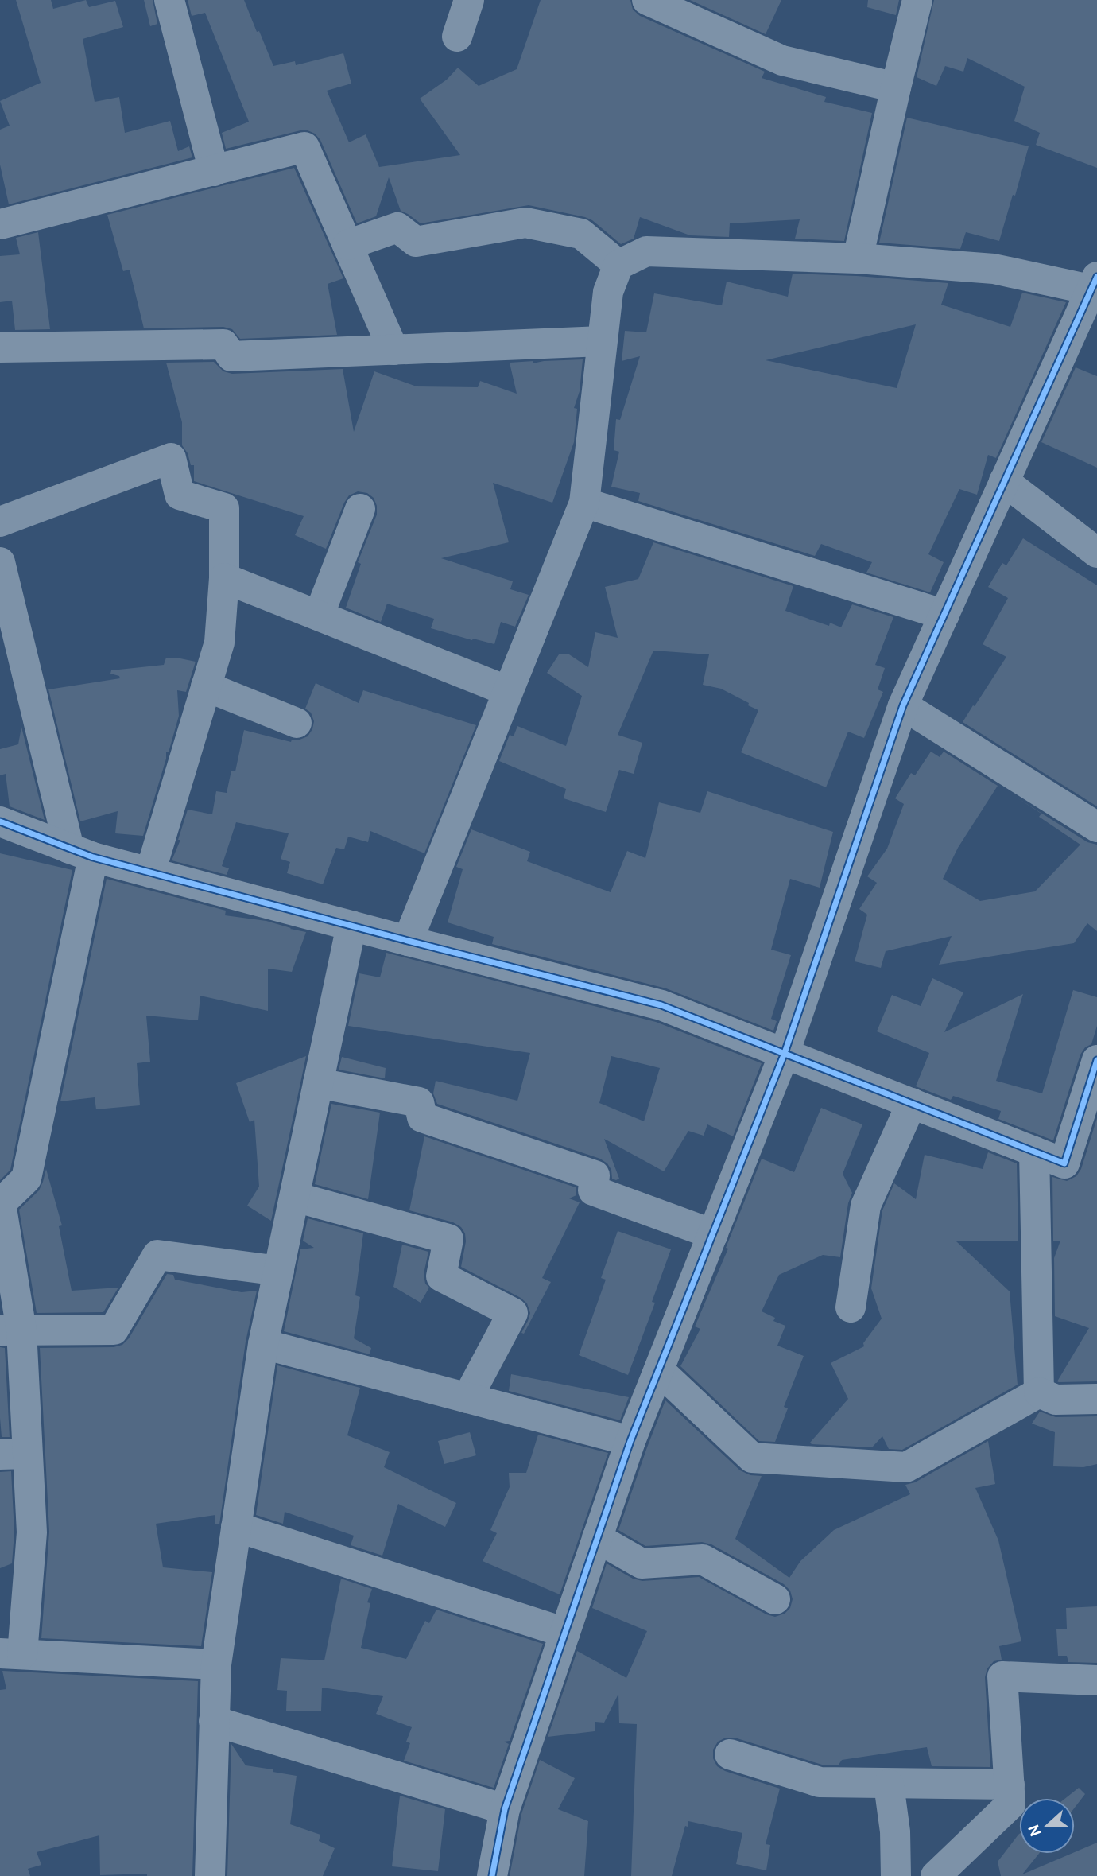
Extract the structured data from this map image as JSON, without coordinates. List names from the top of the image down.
{
  "north": "left"
}
